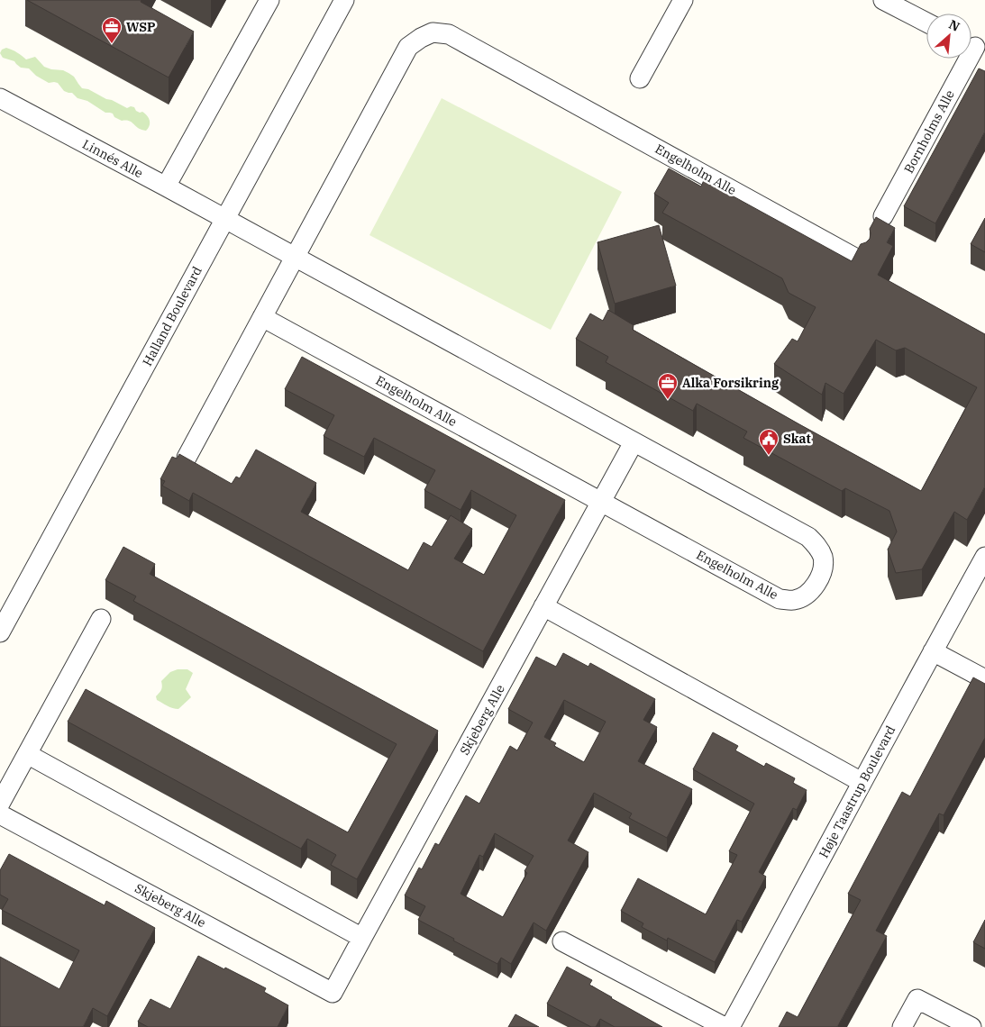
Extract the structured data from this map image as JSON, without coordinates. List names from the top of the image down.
{
  "streets": {
    "street": [
      "Bornholms Alle",
      "Linnés Alle",
      "Engelholm Alle",
      "Halland Boulevard",
      "Skjeberg Alle",
      "Høje Taastrup Boulevard"
    ]
  },
  "crossings": [
    ["Linnés Alle", "Engelholm Alle"],
    ["Linnés Alle", "Halland Boulevard"],
    ["Engelholm Alle", "Halland Boulevard"],
    ["Engelholm Alle", "Skjeberg Alle"]
  ],
  "places": {
    "office": ["WSP", "Alka Forsikring"],
    "public building": ["Skat"]
  },
  "north": "top right"
}
